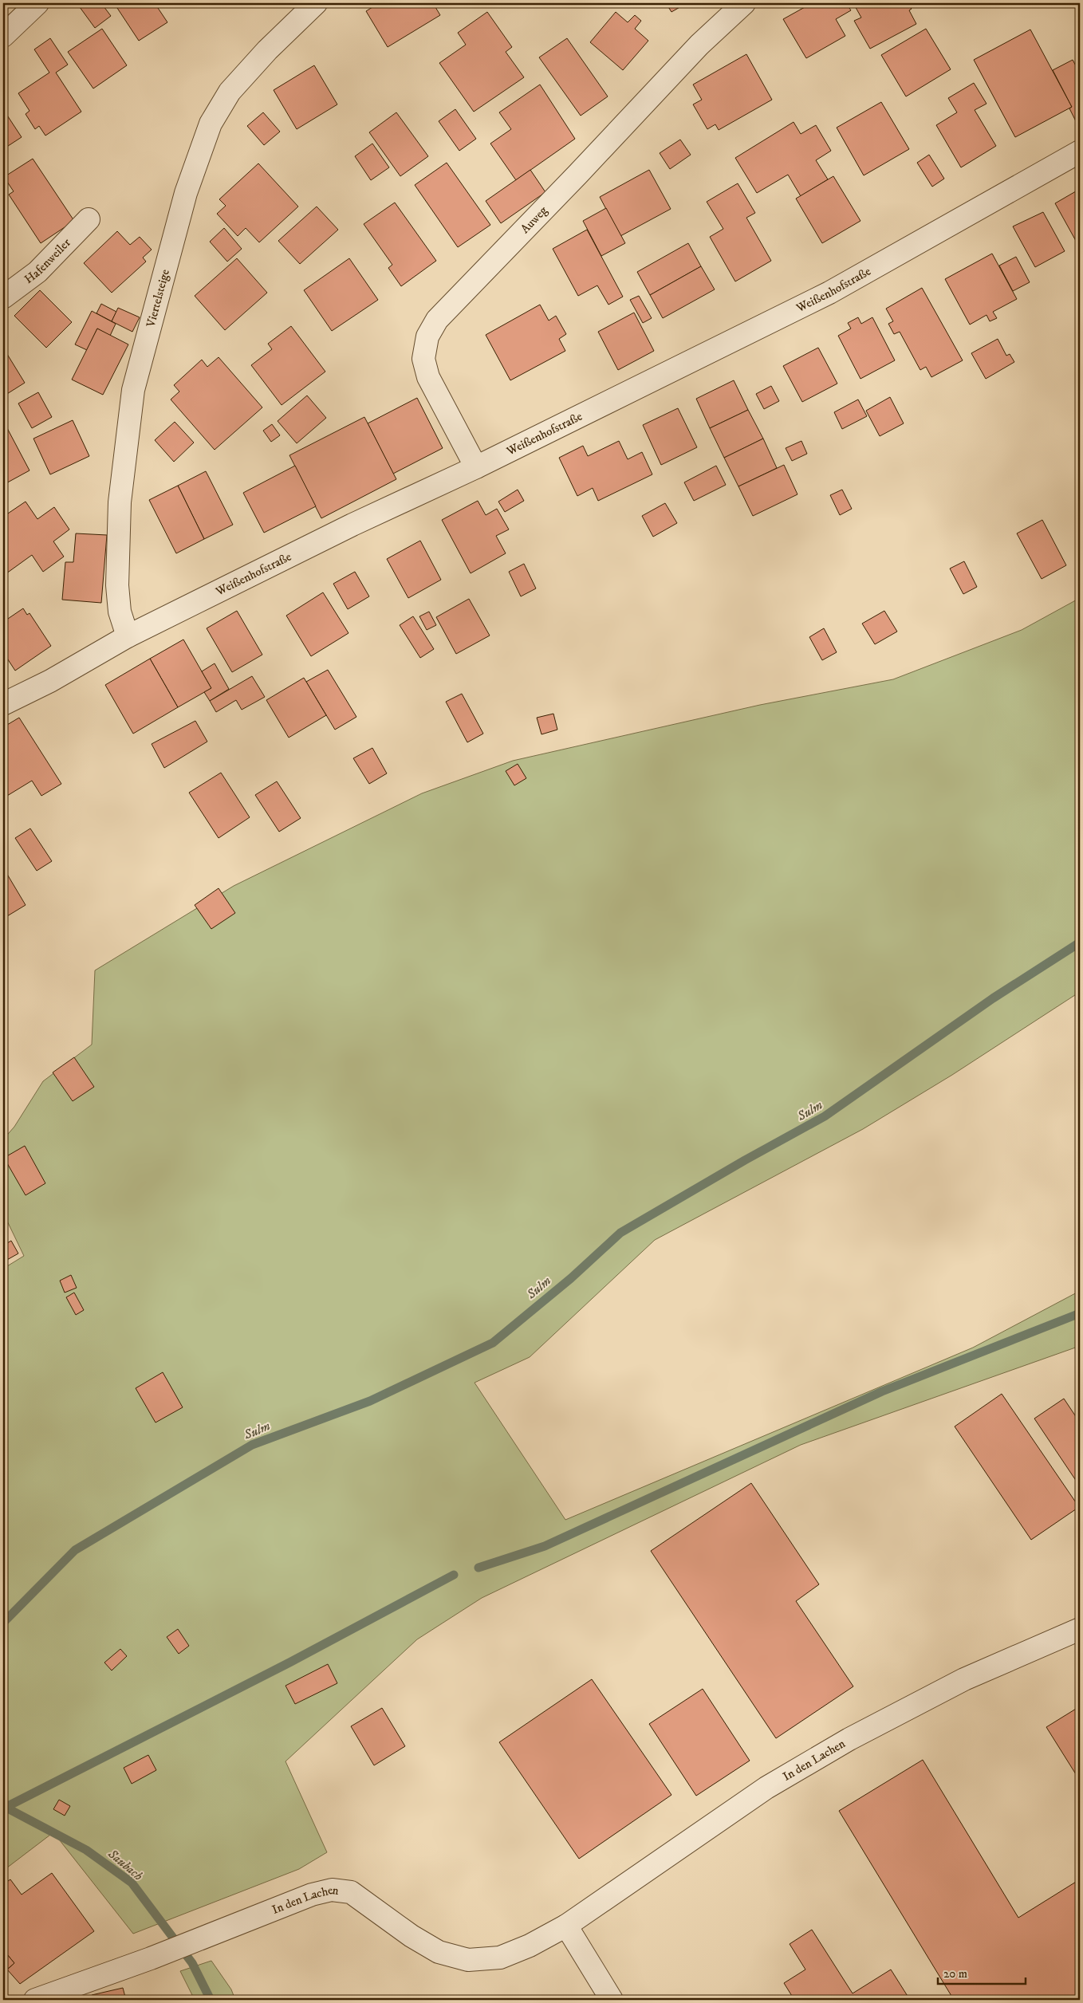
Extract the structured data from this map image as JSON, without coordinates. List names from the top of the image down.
{
  "streets": {
    "street": [
      "Auweg",
      "Hafenweiler",
      "Weißenhofstraße",
      "Viertelsteige",
      "In den Lachen"
    ]
  },
  "crossings": [
    ["Auweg", "Weißenhofstraße"],
    ["Weißenhofstraße", "Viertelsteige"]
  ],
  "water": ["Sulm", "Saubach"],
  "scale_bar": "20 m"
}
